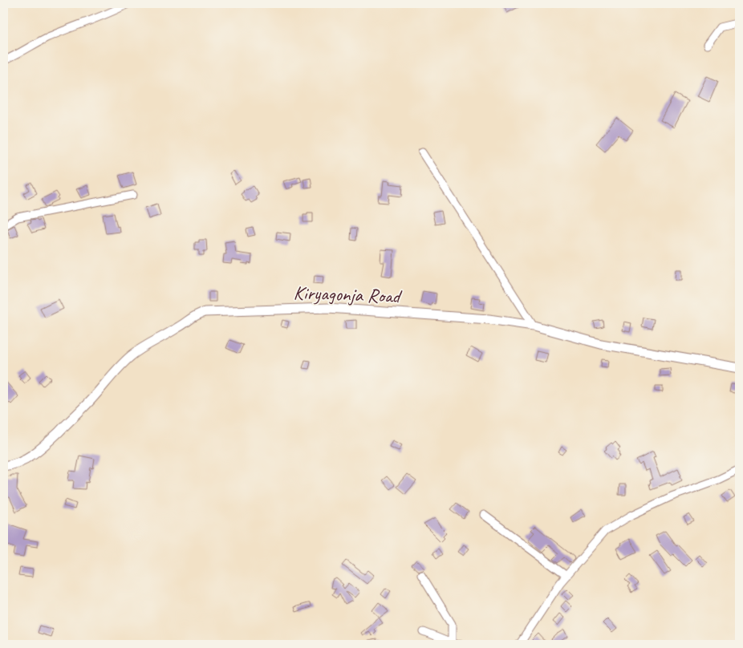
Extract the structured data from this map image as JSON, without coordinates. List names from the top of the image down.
{
  "streets": {
    "street": ["Kiryagonja Road"]
  }
}
